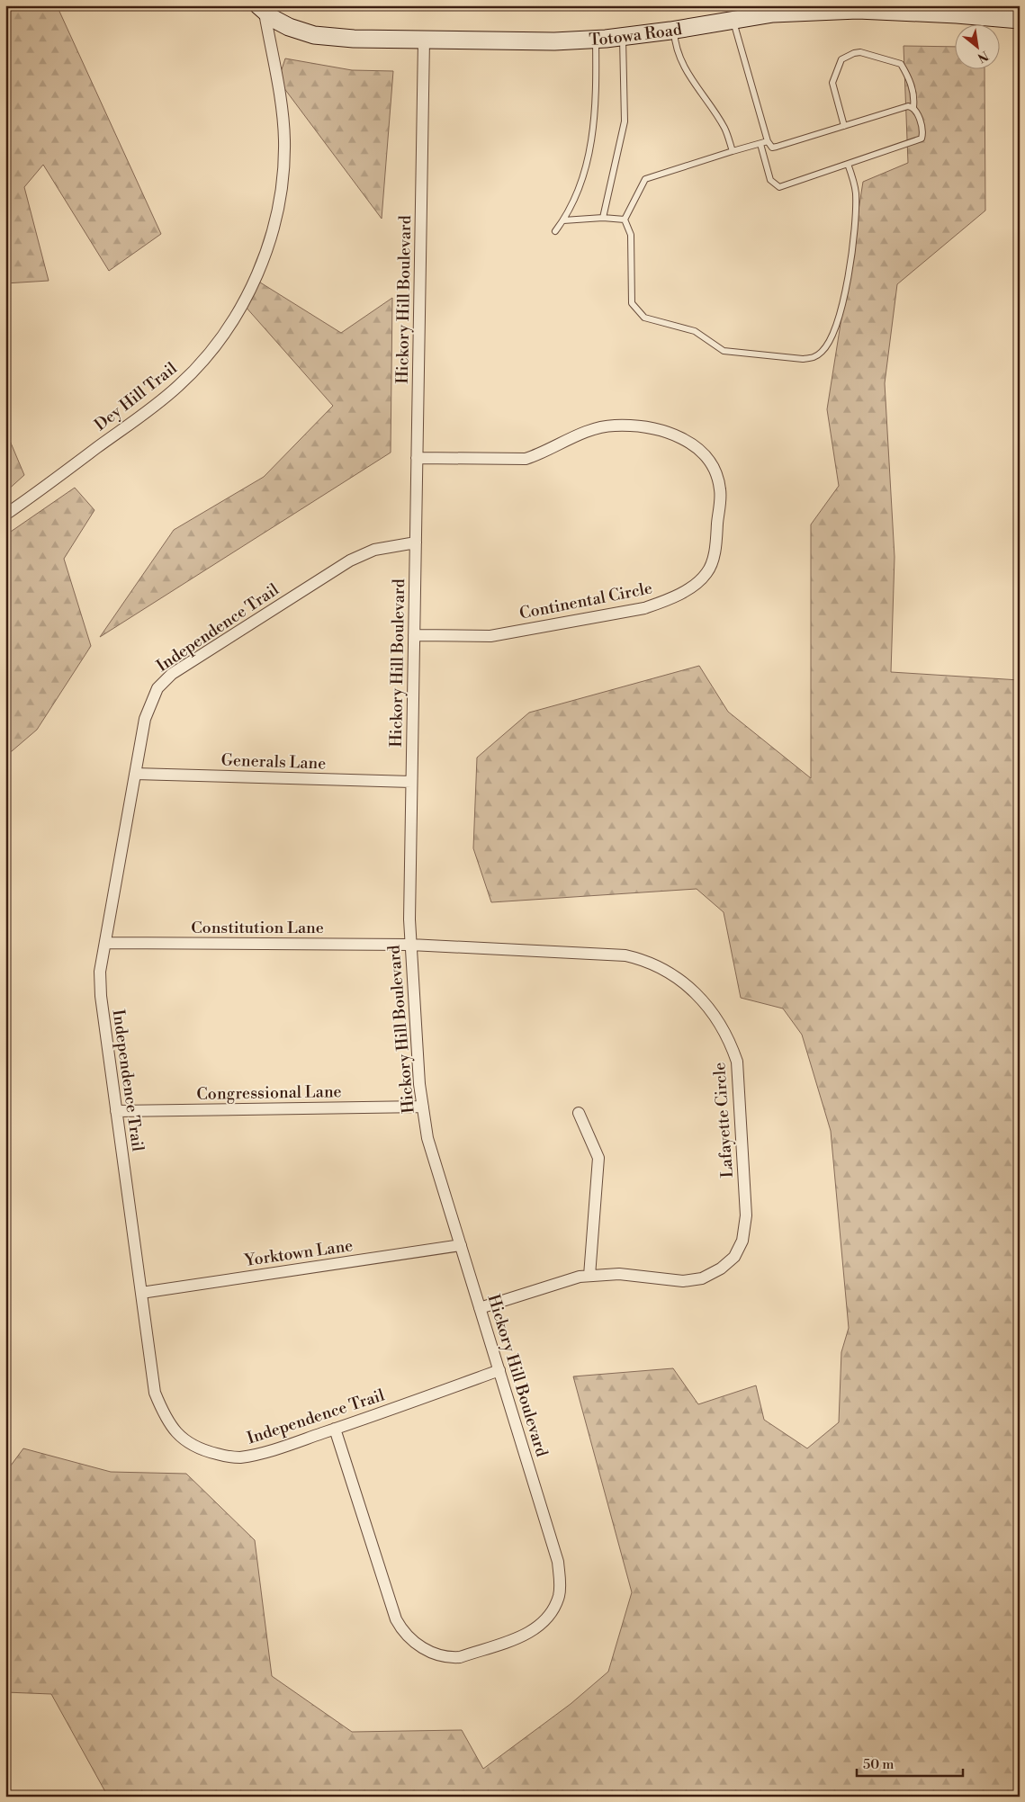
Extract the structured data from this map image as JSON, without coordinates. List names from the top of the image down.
{
  "streets": {
    "main road": ["Totowa Road"],
    "street": [
      "Hickory Hill Boulevard",
      "Dey Hill Trail",
      "Continental Circle",
      "Independence Trail",
      "Generals Lane",
      "Constitution Lane",
      "Congressional Lane",
      "Lafayette Circle",
      "Yorktown Lane"
    ]
  },
  "crossings": [
    ["Totowa Road", "Hickory Hill Boulevard"],
    ["Totowa Road", "Dey Hill Trail"],
    ["Hickory Hill Boulevard", "Continental Circle"],
    ["Hickory Hill Boulevard", "Independence Trail"],
    ["Hickory Hill Boulevard", "Generals Lane"],
    ["Hickory Hill Boulevard", "Constitution Lane"],
    ["Hickory Hill Boulevard", "Congressional Lane"],
    ["Hickory Hill Boulevard", "Lafayette Circle"],
    ["Hickory Hill Boulevard", "Yorktown Lane"],
    ["Independence Trail", "Generals Lane"],
    ["Independence Trail", "Constitution Lane"],
    ["Independence Trail", "Congressional Lane"],
    ["Independence Trail", "Yorktown Lane"],
    ["Constitution Lane", "Lafayette Circle"]
  ],
  "scale_bar": "50 m",
  "north": "bottom right"
}
